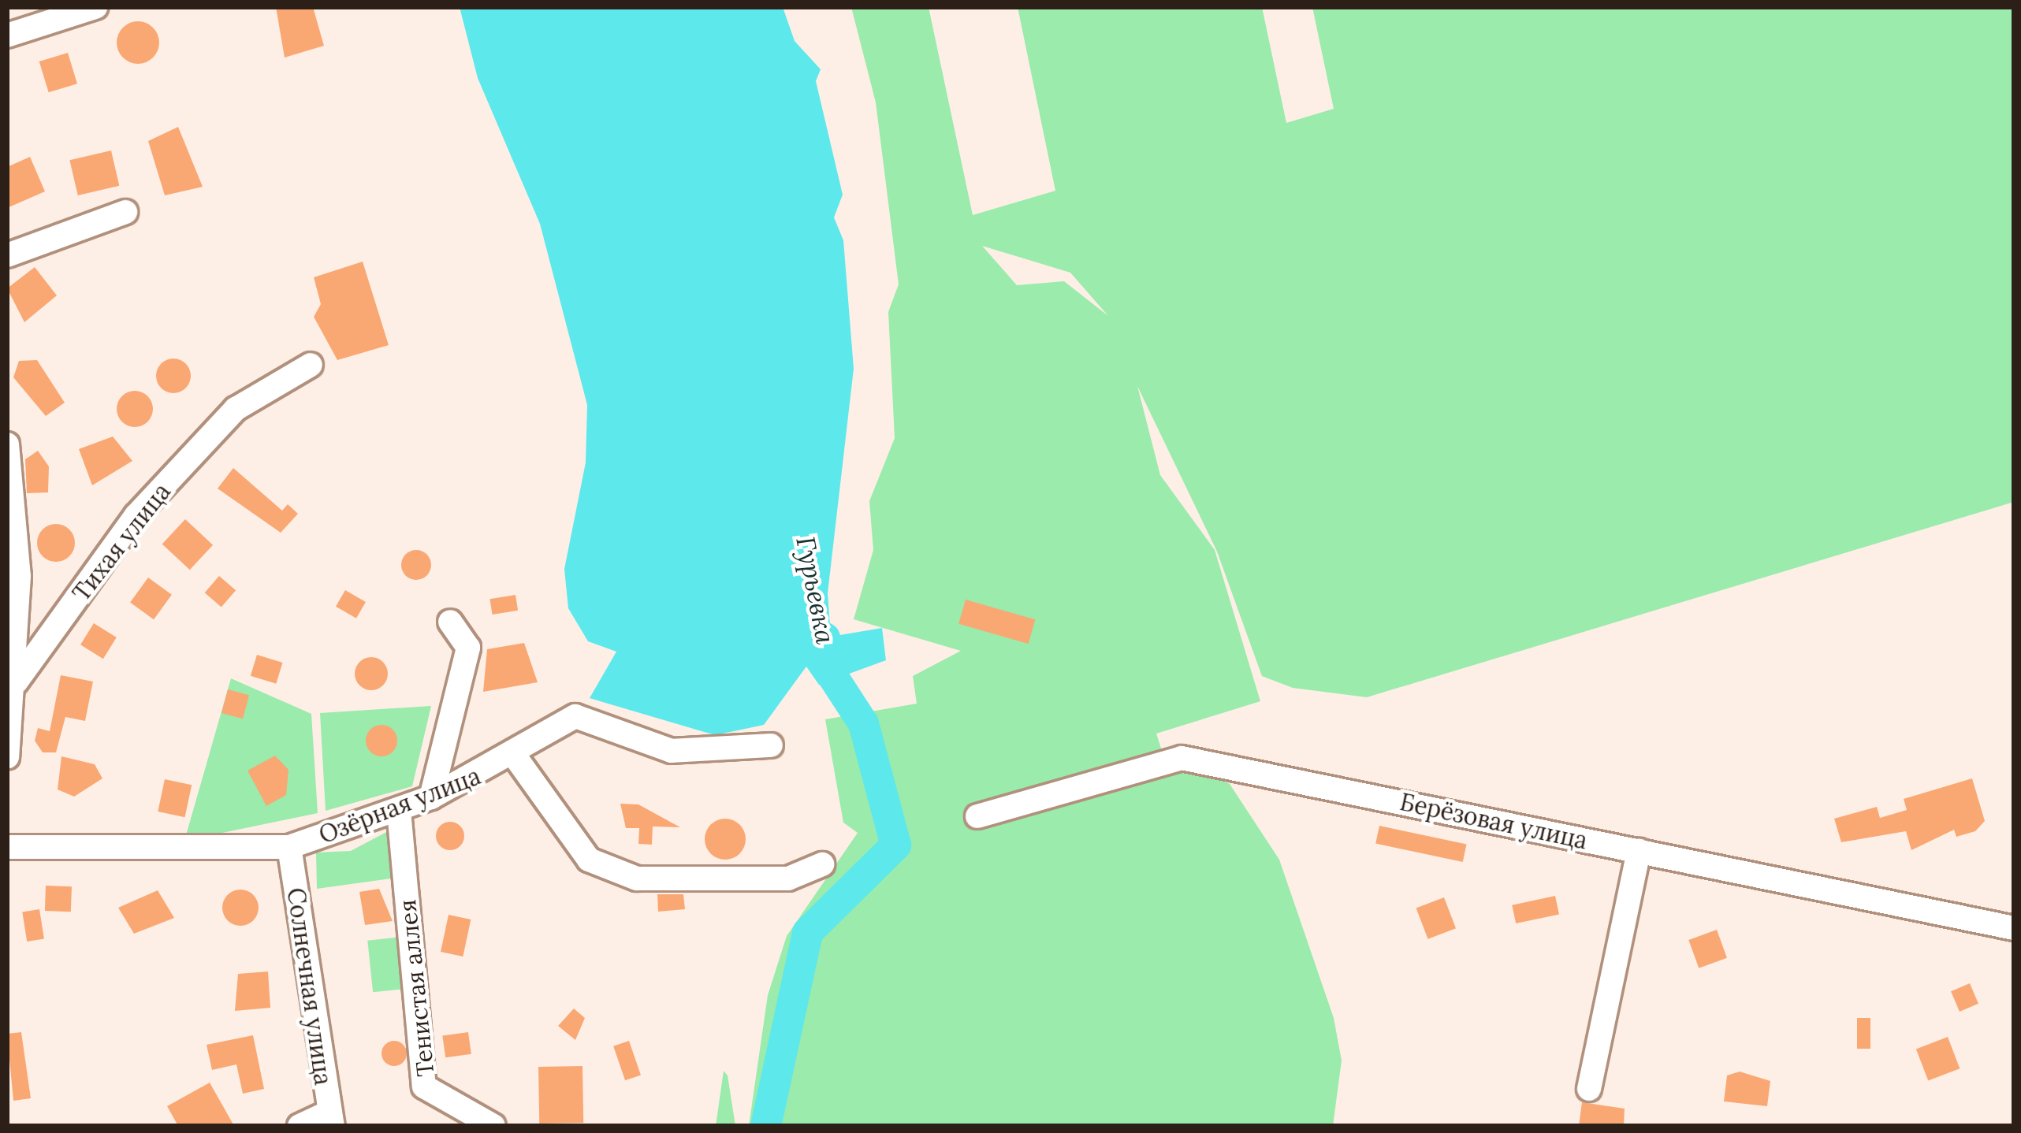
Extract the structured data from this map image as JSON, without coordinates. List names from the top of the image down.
{
  "streets": {
    "street": [
      "Тихая улица",
      "Озёрная улица",
      "Берёзовая улица",
      "Солнечная улица",
      "Тенистая аллея"
    ]
  },
  "crossings": [
    ["Озёрная улица", "Солнечная улица"],
    ["Озёрная улица", "Тенистая аллея"]
  ],
  "water": ["Гурьевка"]
}
